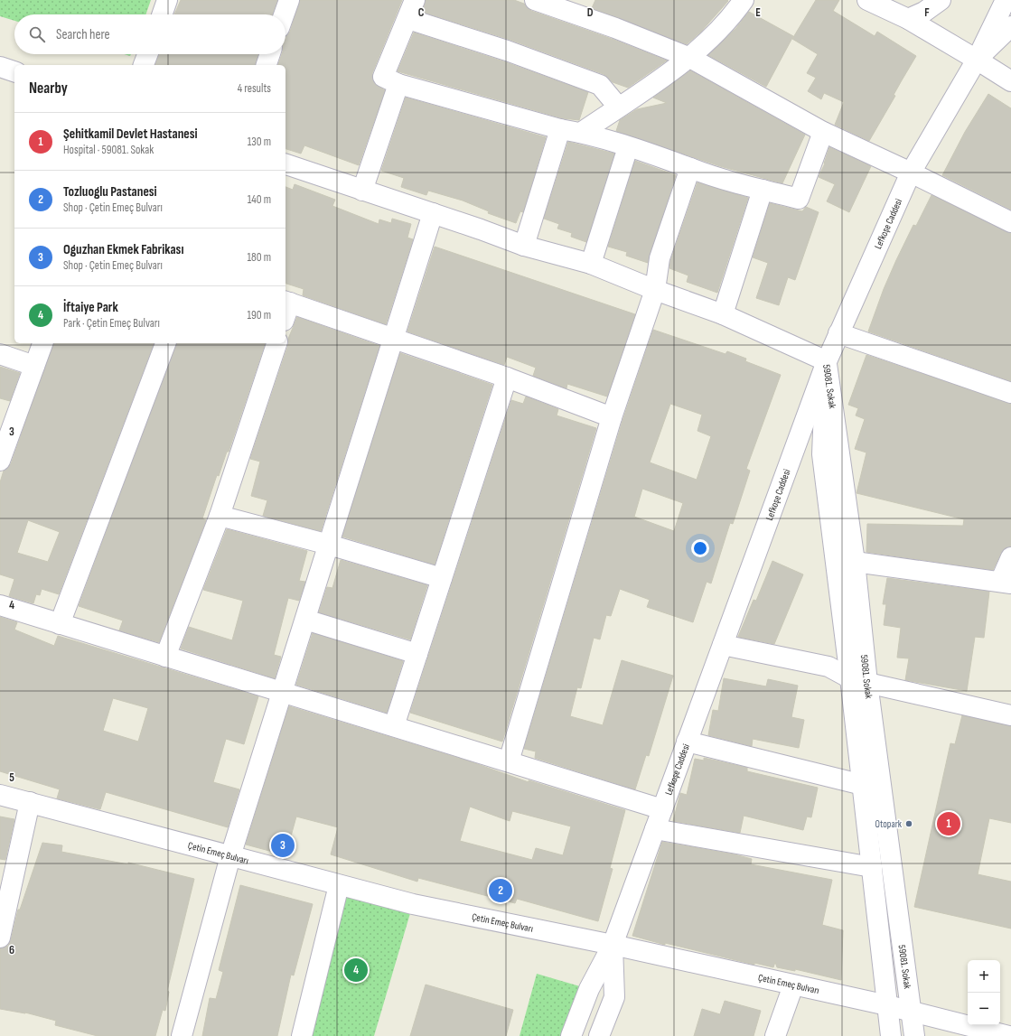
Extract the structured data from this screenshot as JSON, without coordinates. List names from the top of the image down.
{
  "streets": {
    "street": ["Lefkoşe Caddesi", "59081. Sokak", "Çetin Emeç Bulvarı"]
  },
  "crossings": [
    ["Lefkoşe Caddesi", "59081. Sokak"],
    ["Lefkoşe Caddesi", "Çetin Emeç Bulvarı"],
    ["59081. Sokak", "Çetin Emeç Bulvarı"]
  ],
  "places": ["Otopark"],
  "page": {
    "search": "Search here",
    "heading": ["Nearby", "4 results"],
    "list": [
      {
        "mark": "1",
        "name": "Şehitkamil Devlet Hastanesi",
        "note": "Hospital · 59081. Sokak",
        "value": "130 m"
      },
      {
        "mark": "2",
        "name": "Tozluoglu Pastanesi",
        "note": "Shop · Çetin Emeç Bulvarı",
        "value": "140 m"
      },
      {
        "mark": "3",
        "name": "Oguzhan Ekmek Fabrikası",
        "note": "Shop · Çetin Emeç Bulvarı",
        "value": "180 m"
      },
      {
        "mark": "4",
        "name": "İftaiye Park",
        "note": "Park · Çetin Emeç Bulvarı",
        "value": "190 m"
      }
    ],
    "pins": [
      "1",
      "3",
      "2",
      "4"
    ],
    "map_buttons": ["+", "−"]
  },
  "grid": {
    "columns": [
      "C",
      "D",
      "E",
      "F"
    ],
    "rows": [
      "3",
      "4",
      "5",
      "6"
    ]
  }
}
